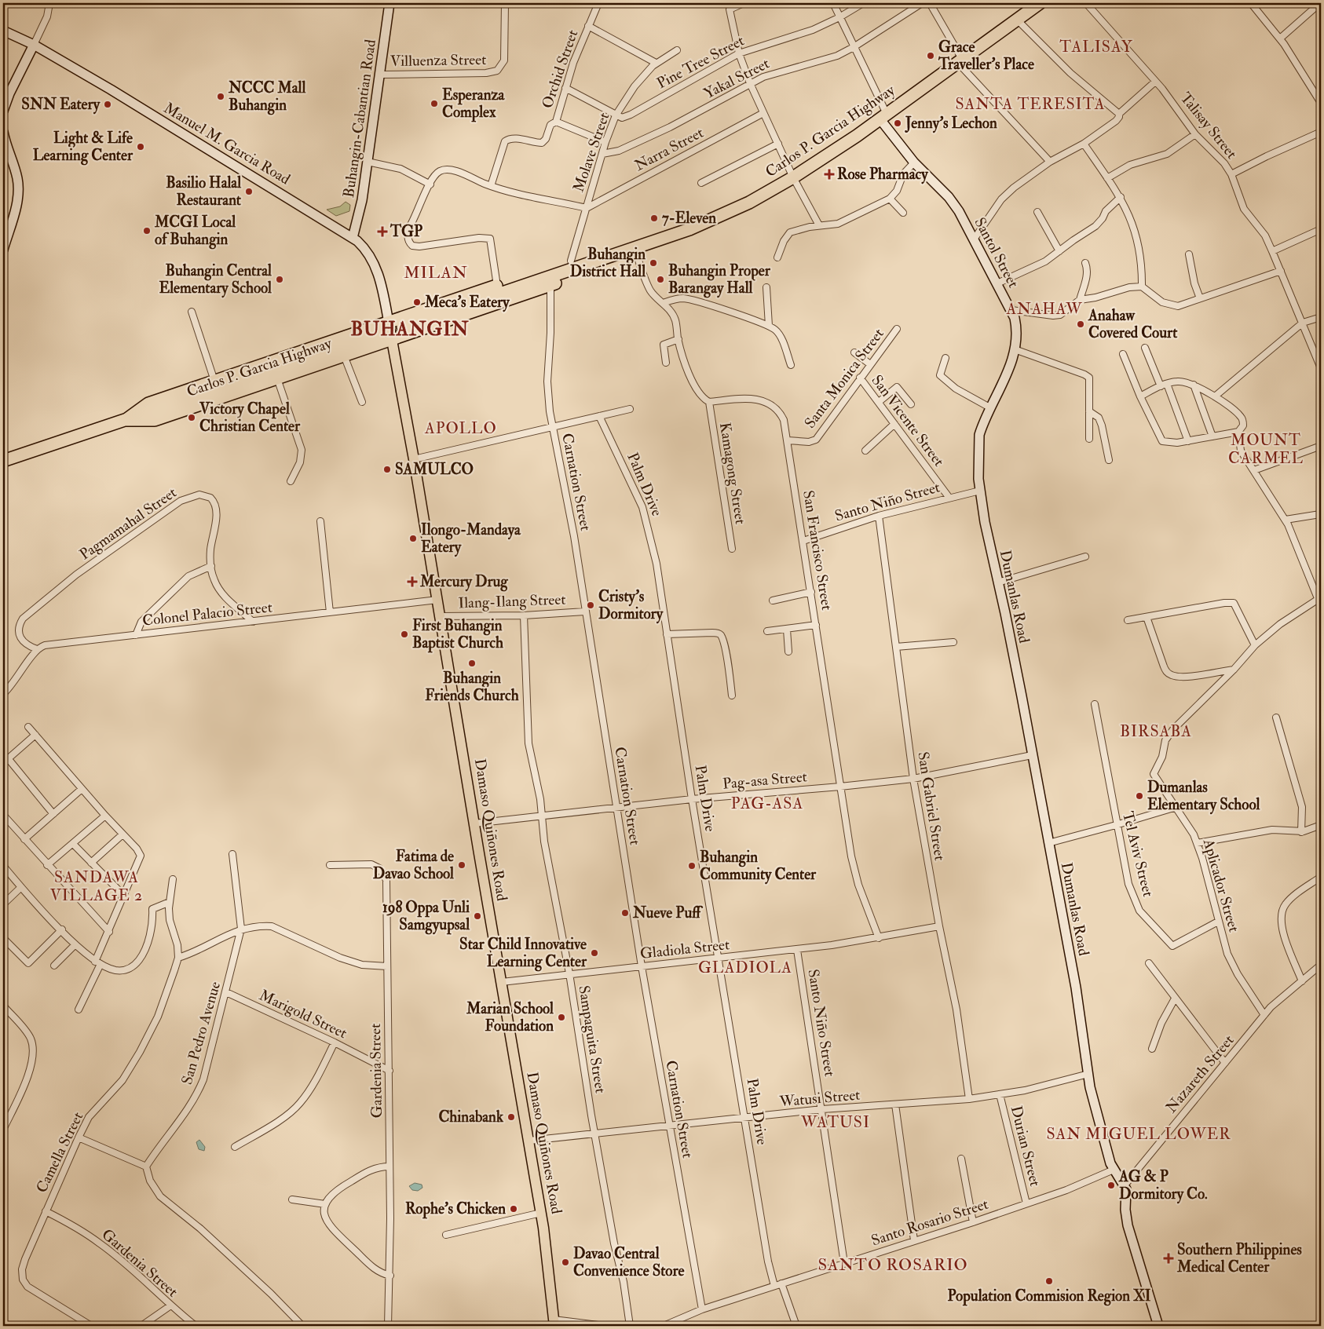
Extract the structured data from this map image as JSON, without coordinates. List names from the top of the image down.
{
  "streets": {
    "highway": ["Carlos P. Garcia Highway"],
    "main road": [
      "Buhangin-Cabantian Road",
      "Manuel M. Garcia Road",
      "Santol Street",
      "Dumanlas Road",
      "Damaso Quiñones Road"
    ],
    "street": [
      "Villuenza Street",
      "Pine Tree Street",
      "Orchid Street",
      "Yakal Street",
      "Talisay Street",
      "Narra Street",
      "Molave Street",
      "Santa Monica Street",
      "San Vicente Street",
      "Kamagong Street",
      "Carnation Street",
      "Palm Drive",
      "Santo Niño Street",
      "Pagmamahal Street",
      "San Francisco Street",
      "Ilang-Ilang Street",
      "Colonel Palacio Street",
      "Pag-asa Street",
      "San Gabriel Street",
      "Tel Aviv Street",
      "Aplicador Street",
      "Gladiola Street",
      "Marigold Street",
      "San Pedro Avenue",
      "Sampaguita Street",
      "Gardenia Street",
      "Nazareth Street",
      "Watusi Street",
      "Durian Street",
      "Camella Street",
      "Santo Rosario Street"
    ]
  },
  "crossings": [
    ["Villuenza Street", "Buhangin-Cabantian Road"],
    ["Pine Tree Street", "Molave Street"],
    ["Yakal Street", "Molave Street"],
    ["Buhangin-Cabantian Road", "Manuel M. Garcia Road"],
    ["Carlos P. Garcia Highway", "Manuel M. Garcia Road"],
    ["Carlos P. Garcia Highway", "Molave Street"],
    ["Carlos P. Garcia Highway", "Santol Street"],
    ["Carlos P. Garcia Highway", "Carnation Street"],
    ["Carlos P. Garcia Highway", "Damaso Quiñones Road"],
    ["Manuel M. Garcia Road", "Damaso Quiñones Road"],
    ["Narra Street", "Molave Street"],
    ["Santol Street", "Santo Niño Street"],
    ["Santol Street", "Dumanlas Road"],
    ["Santa Monica Street", "San Vicente Street"],
    ["Santa Monica Street", "San Francisco Street"],
    ["San Vicente Street", "Santo Niño Street"],
    ["Kamagong Street", "San Francisco Street"],
    ["Carnation Street", "Ilang-Ilang Street"],
    ["Carnation Street", "Pag-asa Street"],
    ["Carnation Street", "Gladiola Street"],
    ["Carnation Street", "Watusi Street"],
    ["Carnation Street", "Santo Rosario Street"],
    ["Palm Drive", "Pag-asa Street"],
    ["Palm Drive", "Gladiola Street"],
    ["Palm Drive", "Watusi Street"],
    ["Palm Drive", "Santo Rosario Street"],
    ["Santo Niño Street", "San Francisco Street"],
    ["Santo Niño Street", "Dumanlas Road"],
    ["Santo Niño Street", "San Gabriel Street"],
    ["Santo Niño Street", "Gladiola Street"],
    ["Santo Niño Street", "Watusi Street"],
    ["Santo Niño Street", "Santo Rosario Street"],
    ["Pagmamahal Street", "Colonel Palacio Street"],
    ["San Francisco Street", "Pag-asa Street"],
    ["San Francisco Street", "Gladiola Street"],
    ["Dumanlas Road", "Pag-asa Street"],
    ["Dumanlas Road", "Nazareth Street"],
    ["Dumanlas Road", "Watusi Street"],
    ["Dumanlas Road", "Santo Rosario Street"],
    ["Ilang-Ilang Street", "Damaso Quiñones Road"],
    ["Ilang-Ilang Street", "Sampaguita Street"],
    ["Colonel Palacio Street", "Damaso Quiñones Road"],
    ["Pag-asa Street", "San Gabriel Street"],
    ["Pag-asa Street", "Damaso Quiñones Road"],
    ["Pag-asa Street", "Sampaguita Street"],
    ["San Gabriel Street", "Gladiola Street"],
    ["San Gabriel Street", "Watusi Street"],
    ["Damaso Quiñones Road", "Gladiola Street"],
    ["Damaso Quiñones Road", "Watusi Street"],
    ["Tel Aviv Street", "Aplicador Street"],
    ["Aplicador Street", "Nazareth Street"],
    ["Gladiola Street", "Sampaguita Street"],
    ["Marigold Street", "San Pedro Avenue"],
    ["Marigold Street", "Gardenia Street"],
    ["Sampaguita Street", "Watusi Street"],
    ["Gardenia Street", "Camella Street"],
    ["Watusi Street", "Durian Street"],
    ["Durian Street", "Santo Rosario Street"]
  ],
  "districts": [
    "TALISAY",
    "SANTA TERESITA",
    "MILAN",
    "ANAHAW",
    "BUHANGIN",
    "APOLLO",
    "MOUNT CARMEL",
    "BIRSABA",
    "PAG-ASA",
    "SANDAWA VILLAGE 2",
    "GLADIOLA",
    "WATUSI",
    "SAN MIGUEL LOWER",
    "SANTO ROSARIO"
  ],
  "places": {
    "other": [
      "Grace Traveller’s Place",
      "NCCC Mall Buhangin",
      "Esperanza Complex",
      "SNN Eatery",
      "Jenny's Lechon",
      "Light & Life Learning Center",
      "Basilio Halal Restaurant",
      "7-Eleven",
      "MCGI Local of Buhangin",
      "Buhangin District Hall",
      "Buhangin Central Elementary School",
      "Buhangin Proper Barangay Hall",
      "Meca's Eatery",
      "Anahaw Covered Court",
      "Victory Chapel Christian Center",
      "SAMULCO",
      "Ilongo-Mandaya Eatery",
      "Cristy's Dormitory",
      "First Buhangin Baptist Church",
      "Buhangin Friends Church",
      "Dumanlas Elementary School",
      "Fatima de Davao School",
      "Buhangin Community Center",
      "Nueve Puff",
      "198 Oppa Unli Samgyupsal",
      "Star Child Innovative Learning Center",
      "Marian School Foundation",
      "Chinabank",
      "AG & P Dormitory Co.",
      "Rophe's Chicken",
      "Davao Central Convenience Store",
      "Population Commision Region XI"
    ],
    "health": [
      "Rose Pharmacy",
      "TGP",
      "Mercury Drug",
      "Southern Philippines Medical Center"
    ]
  }
}
